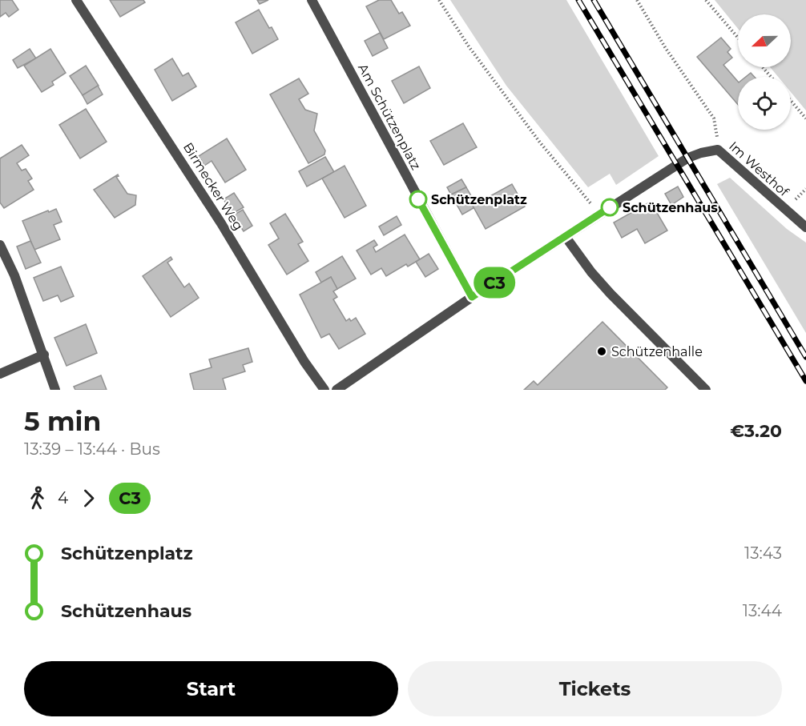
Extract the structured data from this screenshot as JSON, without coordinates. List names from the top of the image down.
{
  "streets": {
    "street": ["Am Schützenplatz", "Im Westhof", "Birmecker Weg"]
  },
  "places": ["Schützenplatz", "Schützenhaus", "Schützenhalle"],
  "lines": ["bus line C3"],
  "north": "left",
  "page": {
    "on_map": "C3",
    "heading": ["5 min", "13:39 – 13:44 · Bus", "€3.20"],
    "legs": ["4", "C3"],
    "list": [
      {
        "name": "Schützenplatz",
        "value": "13:43"
      },
      {
        "name": "Schützenhaus",
        "value": "13:44"
      }
    ],
    "buttons": ["Start", "Tickets"]
  }
}
